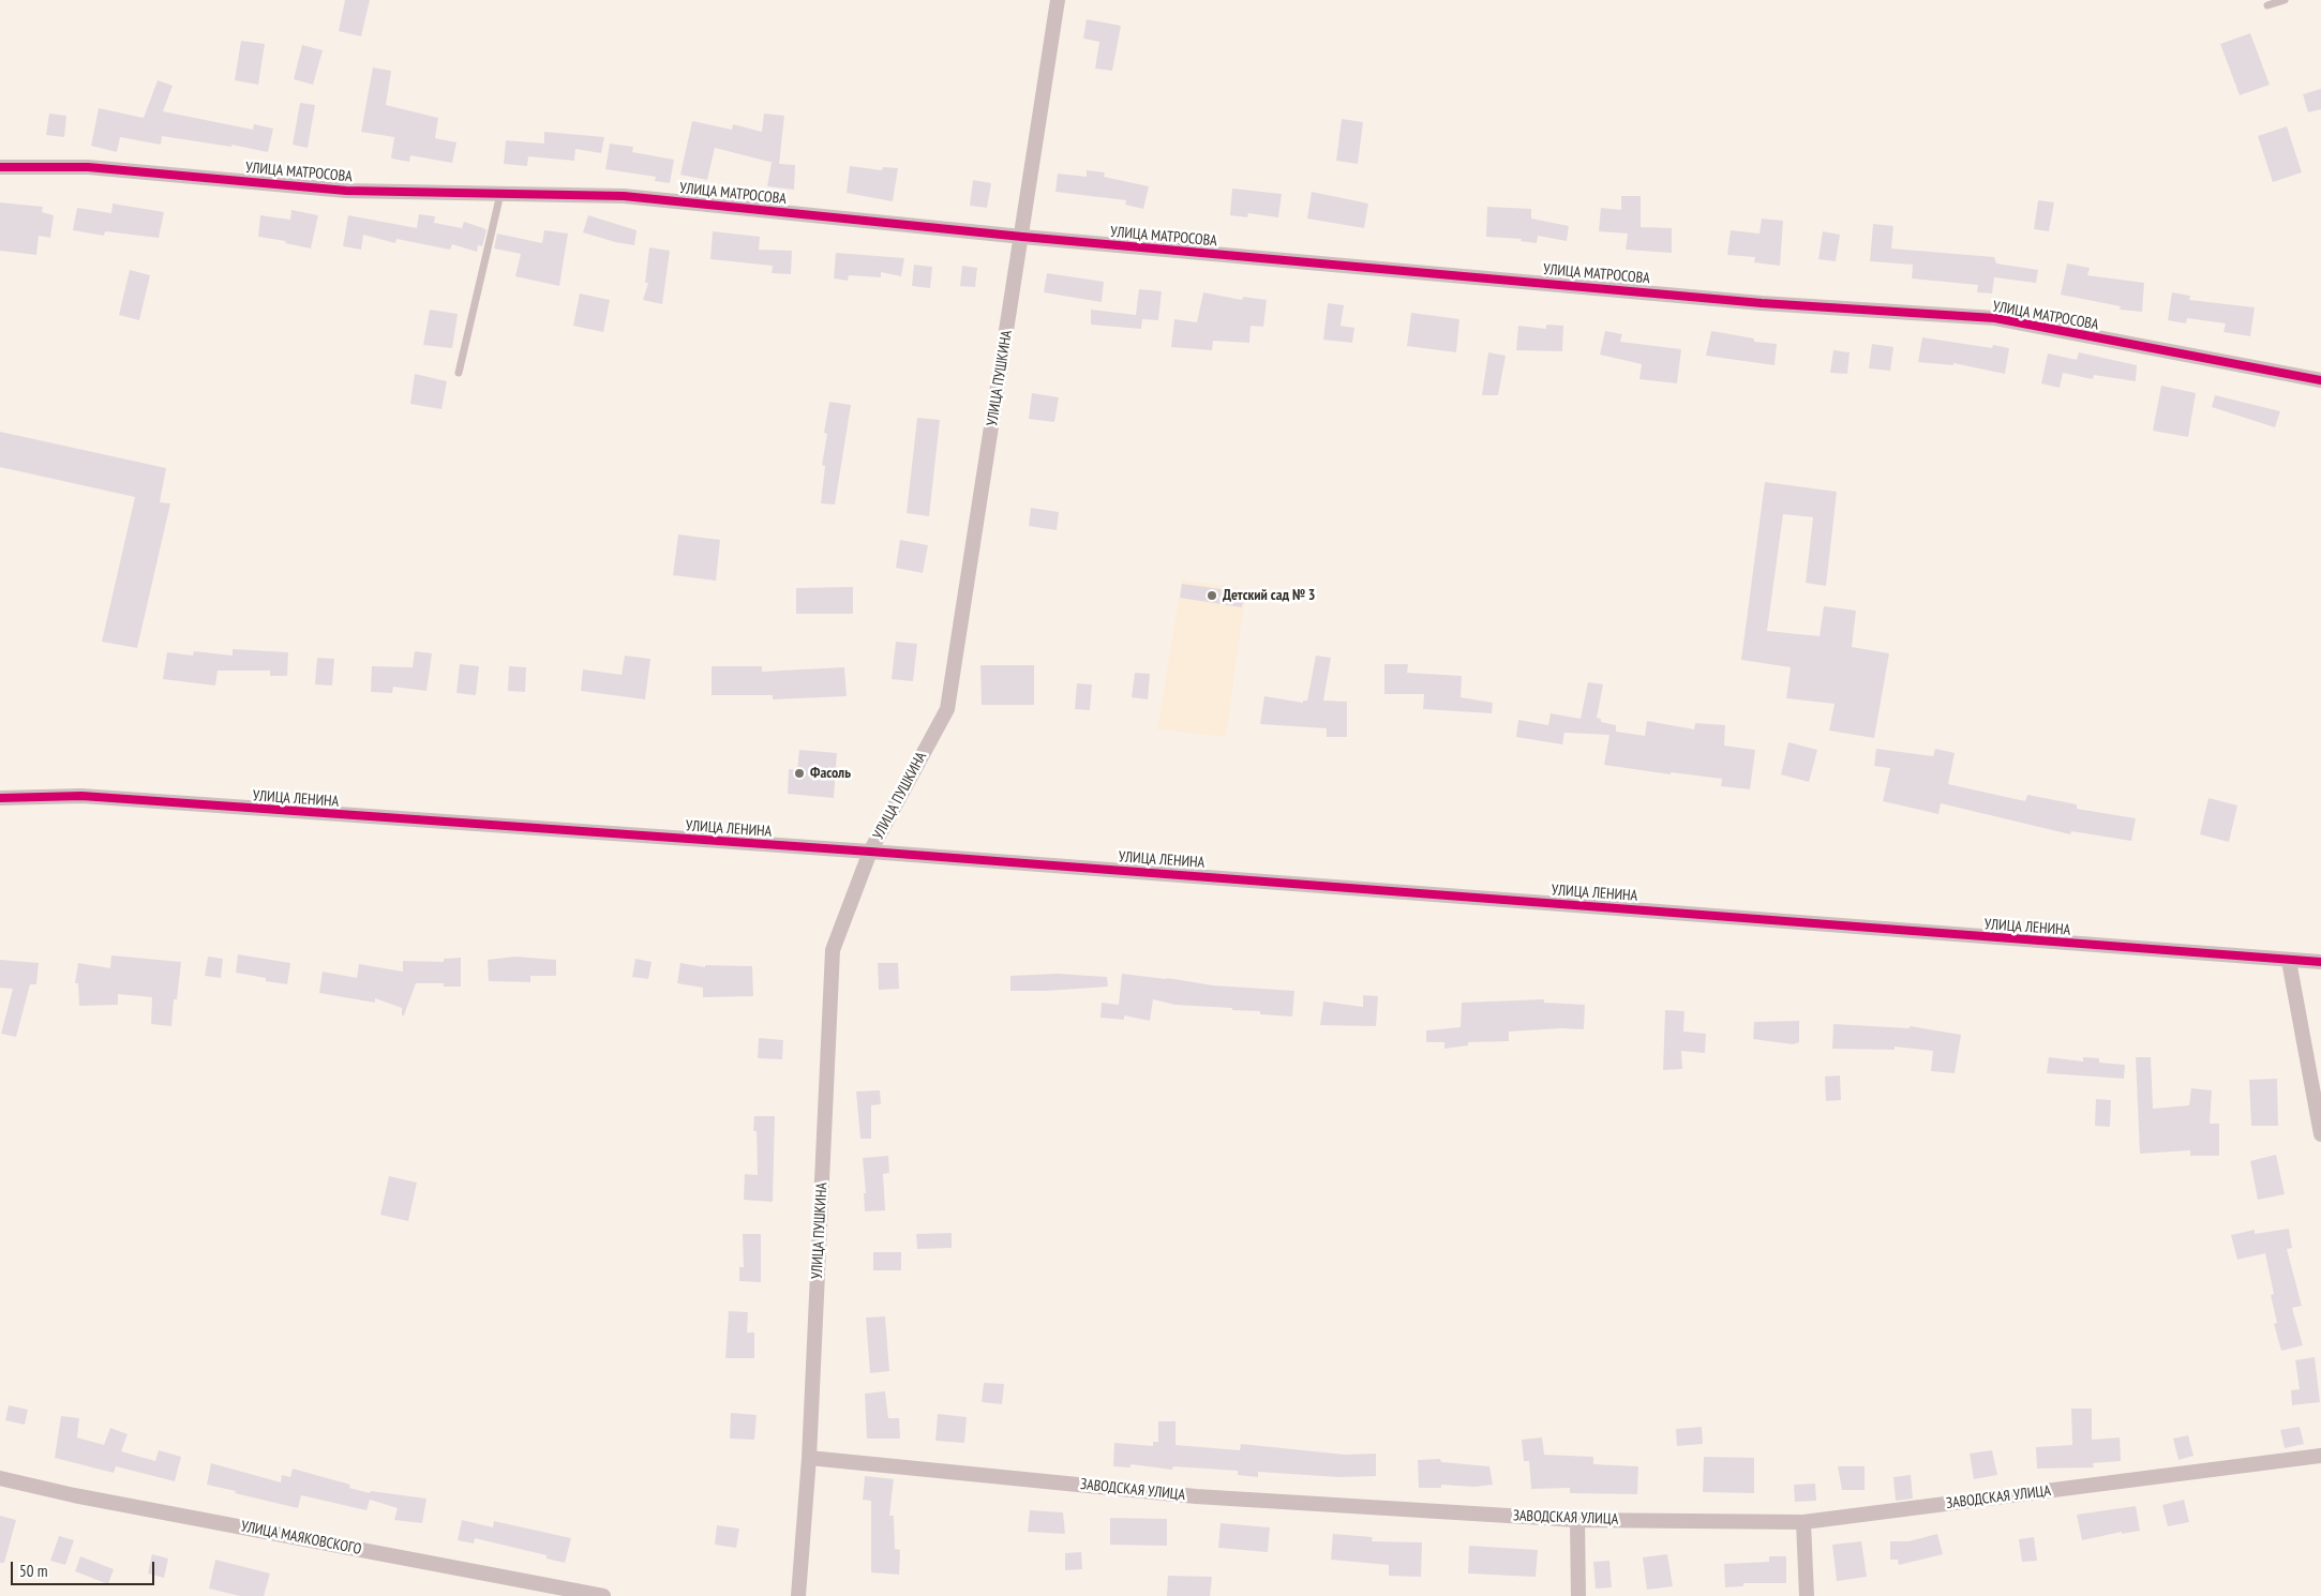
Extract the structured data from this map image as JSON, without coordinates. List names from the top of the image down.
{
  "streets": {
    "street": [
      "УЛИЦА МАТРОСОВА",
      "УЛИЦА ПУШКИНА",
      "УЛИЦА ЛЕНИНА",
      "ЗАВОДСКАЯ УЛИЦА",
      "УЛИЦА МАЯКОВСКОГО"
    ]
  },
  "crossings": [
    ["УЛИЦА МАТРОСОВА", "УЛИЦА ПУШКИНА"],
    ["УЛИЦА ПУШКИНА", "УЛИЦА ЛЕНИНА"],
    ["УЛИЦА ПУШКИНА", "ЗАВОДСКАЯ УЛИЦА"]
  ],
  "places": ["Детский сад № 3", "Фасоль"],
  "scale_bar": "50 m"
}
